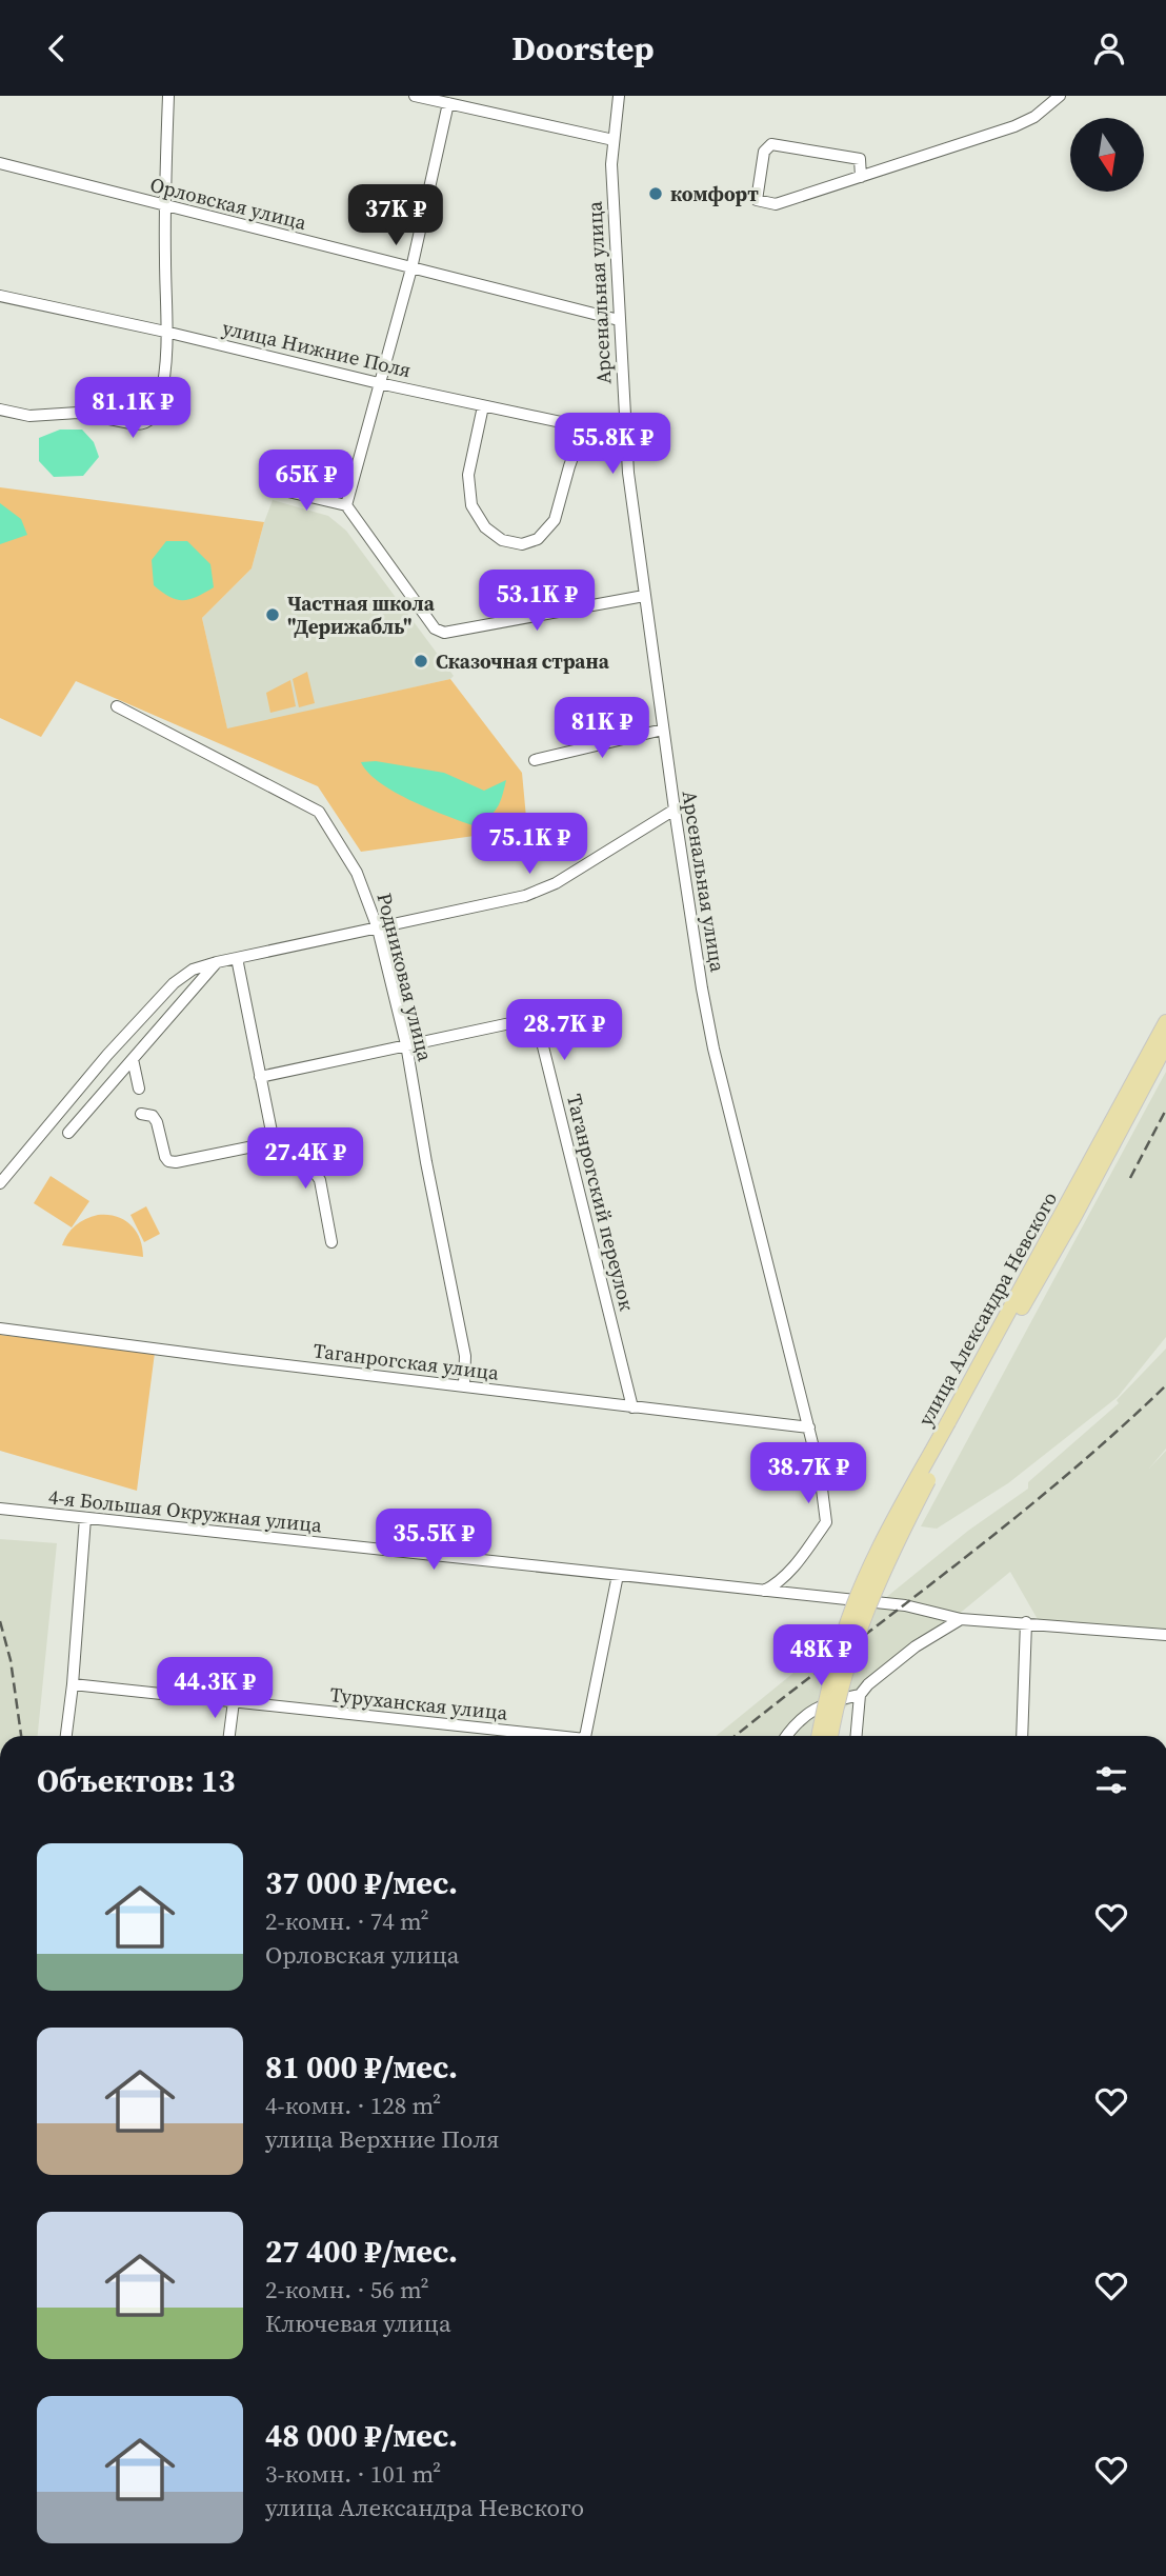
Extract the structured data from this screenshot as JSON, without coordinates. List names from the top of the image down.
{
  "streets": {
    "main road": ["улица Александра Невского"],
    "street": [
      "Орловская улица",
      "Арсенальная улица",
      "улица Нижние Поля",
      "Родниковая улица",
      "Таганрогский переулок",
      "Таганрогская улица",
      "4-я Большая Окружная улица",
      "Туруханская улица"
    ]
  },
  "crossings": [
    ["Орловская улица", "Арсенальная улица"],
    ["Арсенальная улица", "улица Нижние Поля"],
    ["Арсенальная улица", "Таганрогская улица"],
    ["Арсенальная улица", "4-я Большая Окружная улица"],
    ["Родниковая улица", "Таганрогский переулок"],
    ["Родниковая улица", "Таганрогская улица"],
    ["Таганрогский переулок", "Таганрогская улица"]
  ],
  "places": ["комфорт", "Частная школа \"Дерижабль\"", "Сказочная страна"],
  "north": "bottom",
  "page": {
    "header": "Doorstep",
    "price": [
      "37K ₽",
      "81.1K ₽",
      "55.8K ₽",
      "65K ₽",
      "53.1K ₽",
      "81K ₽",
      "75.1K ₽",
      "28.7K ₽",
      "27.4K ₽",
      "38.7K ₽",
      "35.5K ₽",
      "48K ₽",
      "44.3K ₽"
    ],
    "heading": "Объектов: 13",
    "list": [
      {
        "name": "37 000 ₽/мес.",
        "note": "2-комн. · 74 m² · Орловская улица"
      },
      {
        "name": "81 000 ₽/мес.",
        "note": "4-комн. · 128 m² · улица Верхние Поля"
      },
      {
        "name": "27 400 ₽/мес.",
        "note": "2-комн. · 56 m² · Ключевая улица"
      },
      {
        "name": "48 000 ₽/мес.",
        "note": "3-комн. · 101 m² · улица Александра Невского"
      }
    ]
  }
}
